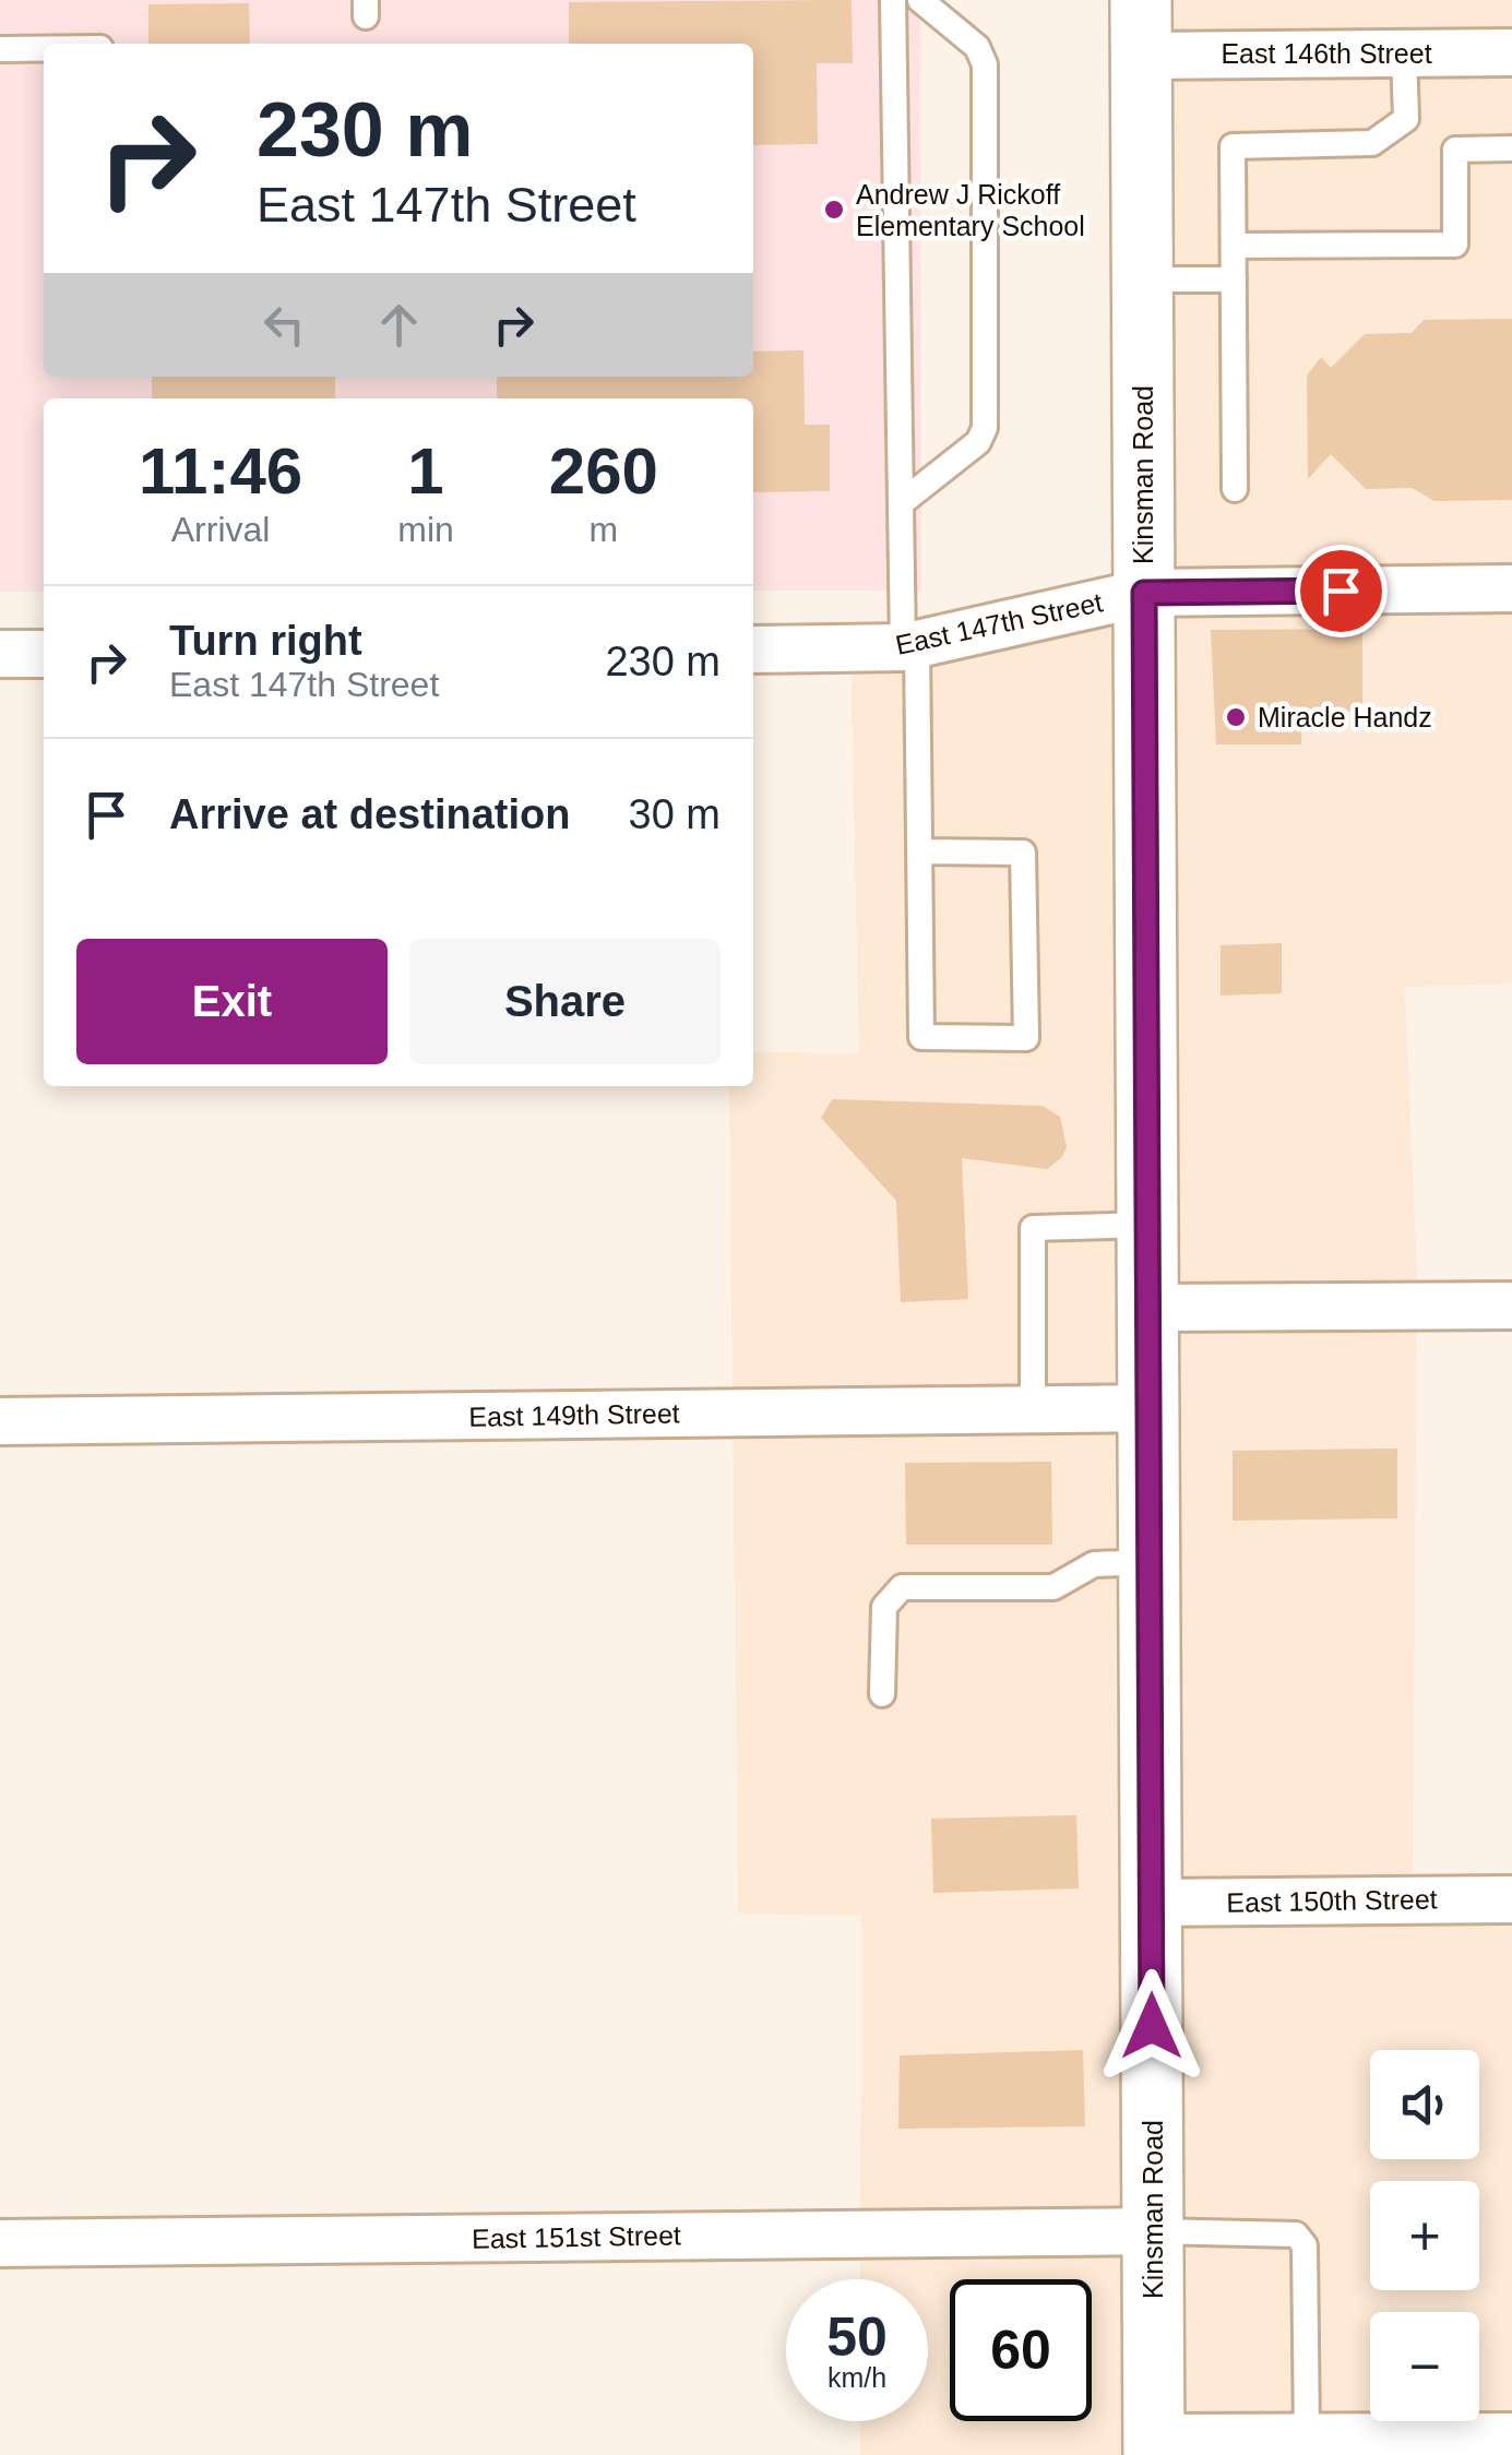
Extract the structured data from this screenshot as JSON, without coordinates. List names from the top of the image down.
{
  "streets": {
    "main road": ["Kinsman Road"],
    "street": [
      "East 146th Street",
      "East 147th Street",
      "East 149th Street",
      "East 150th Street",
      "East 151st Street"
    ]
  },
  "crossings": [
    ["East 146th Street", "Kinsman Road"],
    ["Kinsman Road", "East 147th Street"],
    ["Kinsman Road", "East 149th Street"],
    ["Kinsman Road", "East 150th Street"],
    ["Kinsman Road", "East 151st Street"]
  ],
  "places": ["Andrew J Rickoff Elementary School", "Miracle Handz"],
  "page": {
    "turn": ["230 m", "East 147th Street"],
    "eta": [
      "11:46",
      "Arrival",
      "1",
      "min",
      "260",
      "m"
    ],
    "list": [
      {
        "name": "Turn right",
        "note": "East 147th Street",
        "value": "230 m"
      },
      {
        "name": "Arrive at destination",
        "value": "30 m"
      }
    ],
    "buttons": ["Exit", "Share"],
    "map_buttons": ["+", "−"],
    "speed": "50 km/h",
    "limit": "60"
  }
}
